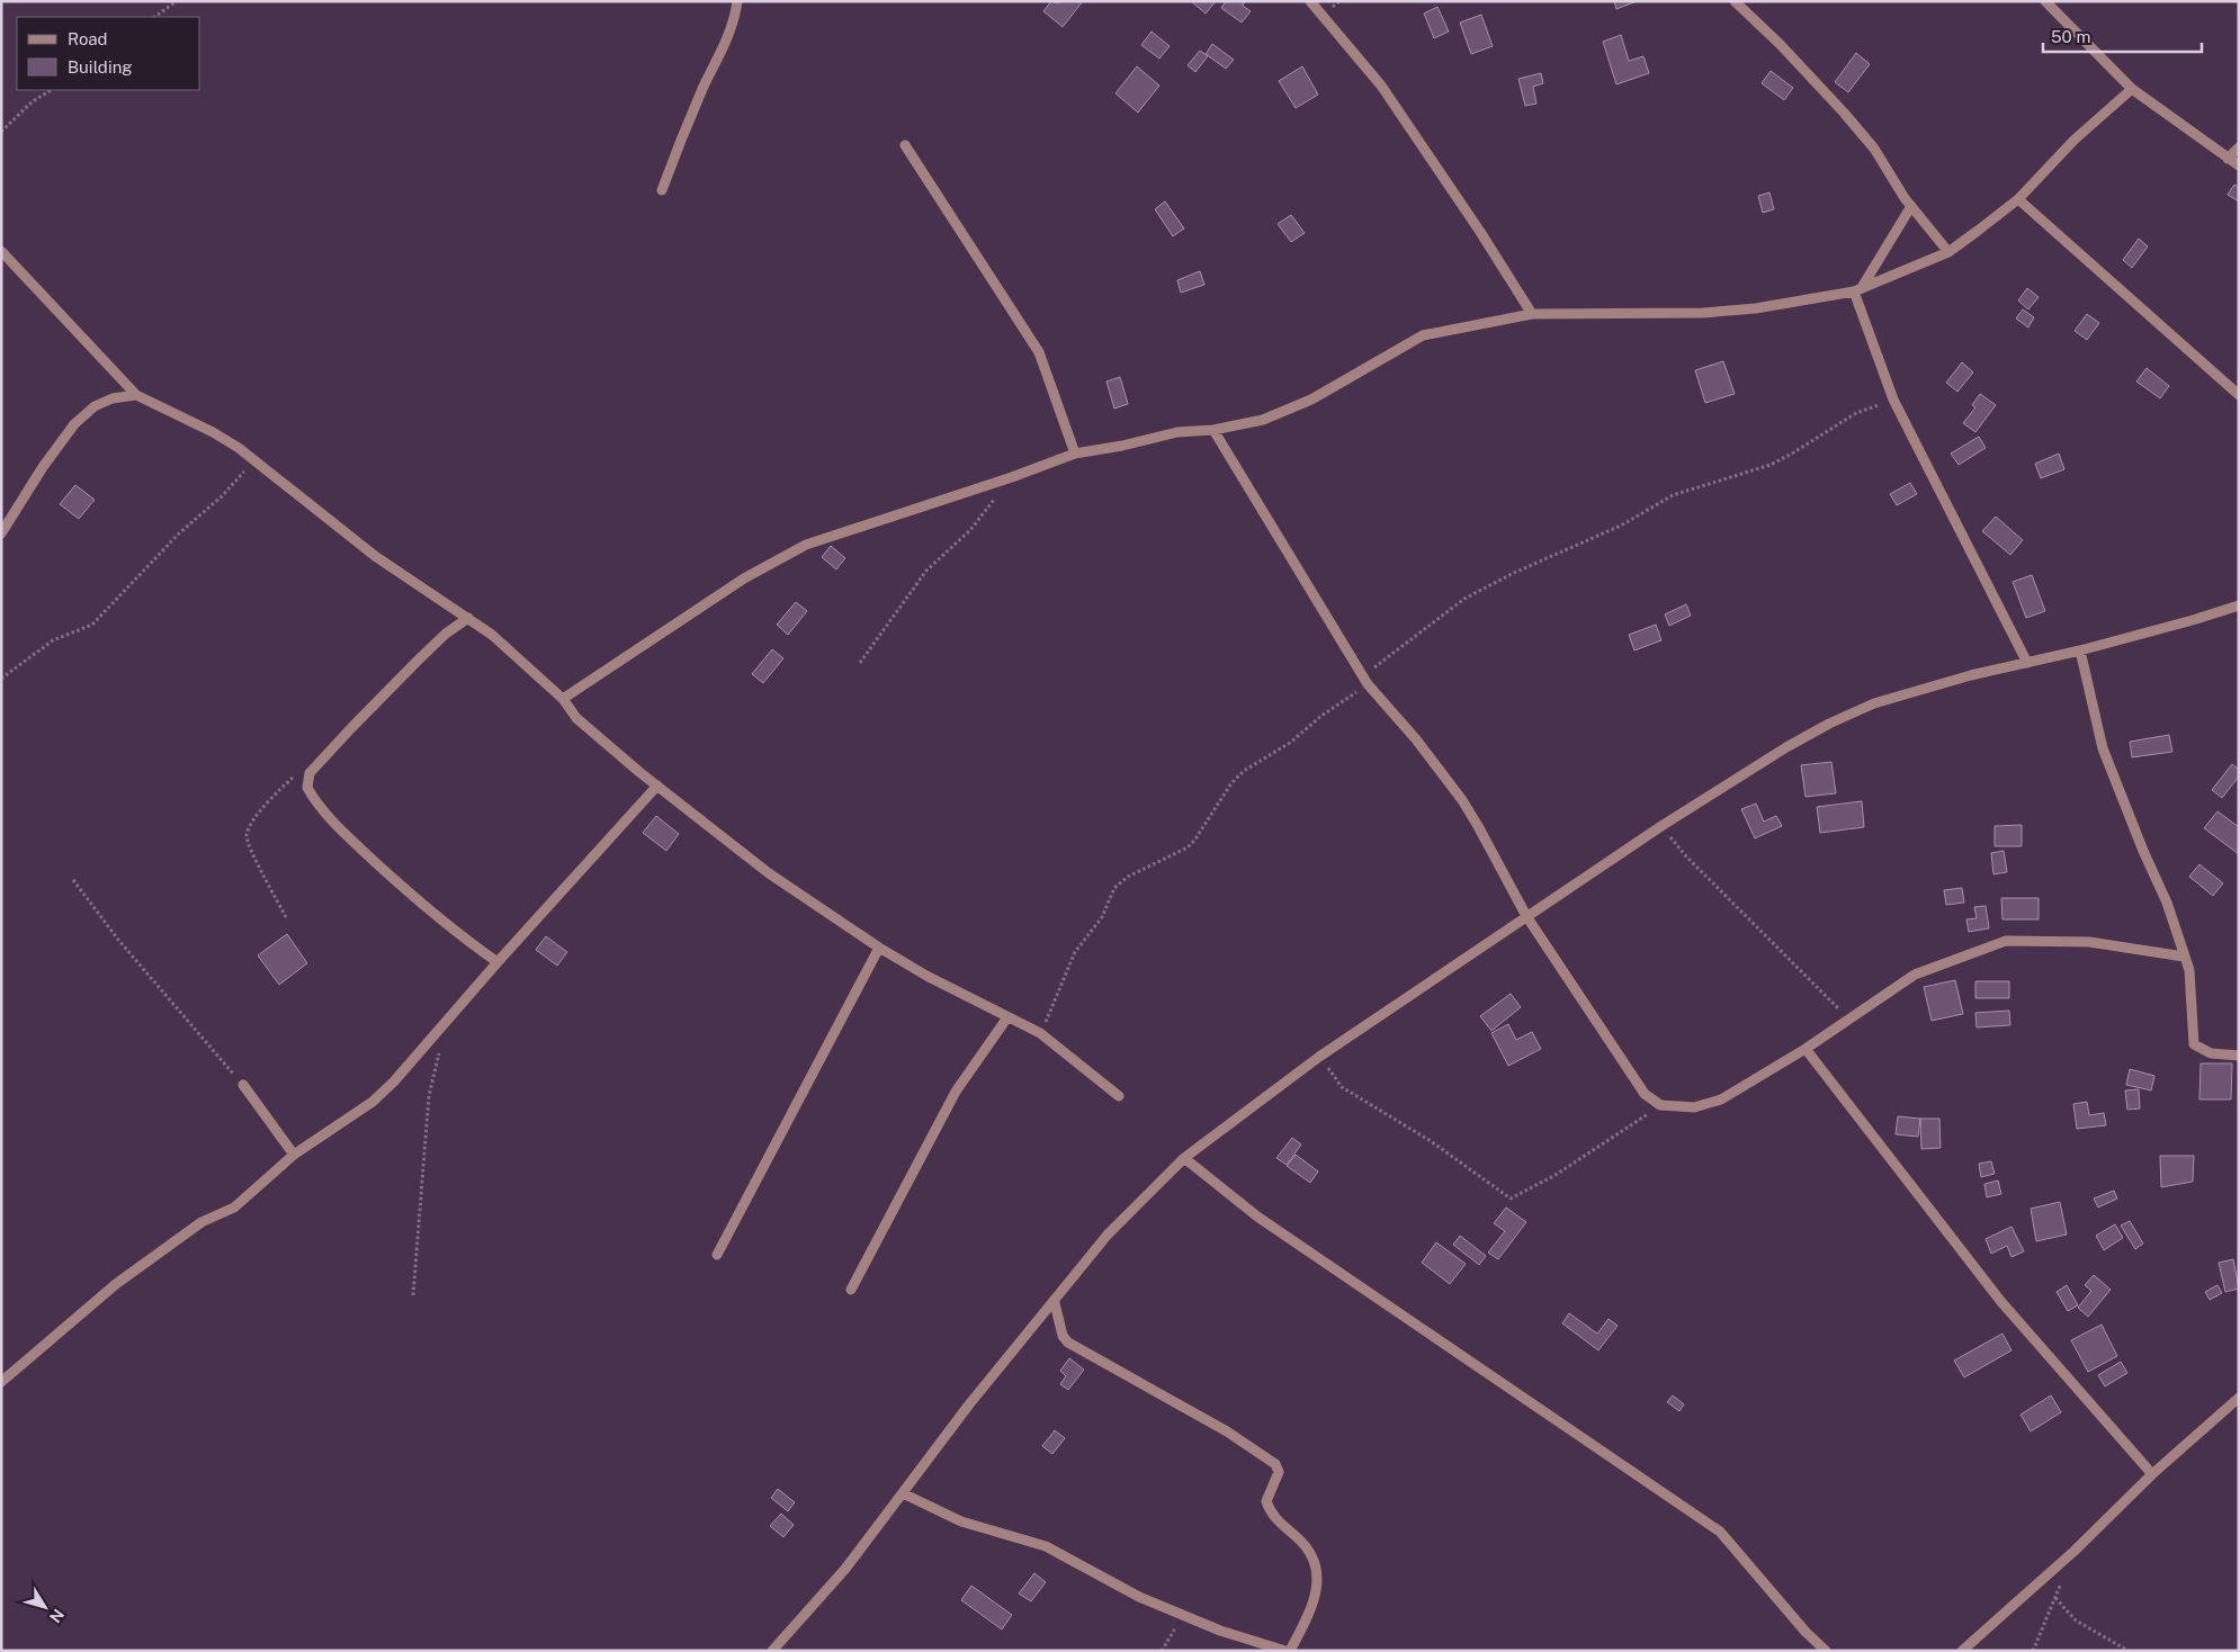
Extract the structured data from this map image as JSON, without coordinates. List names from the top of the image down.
{
  "legend": ["Road", "Building"],
  "scale_bar": "50 m",
  "north": "bottom right"
}
